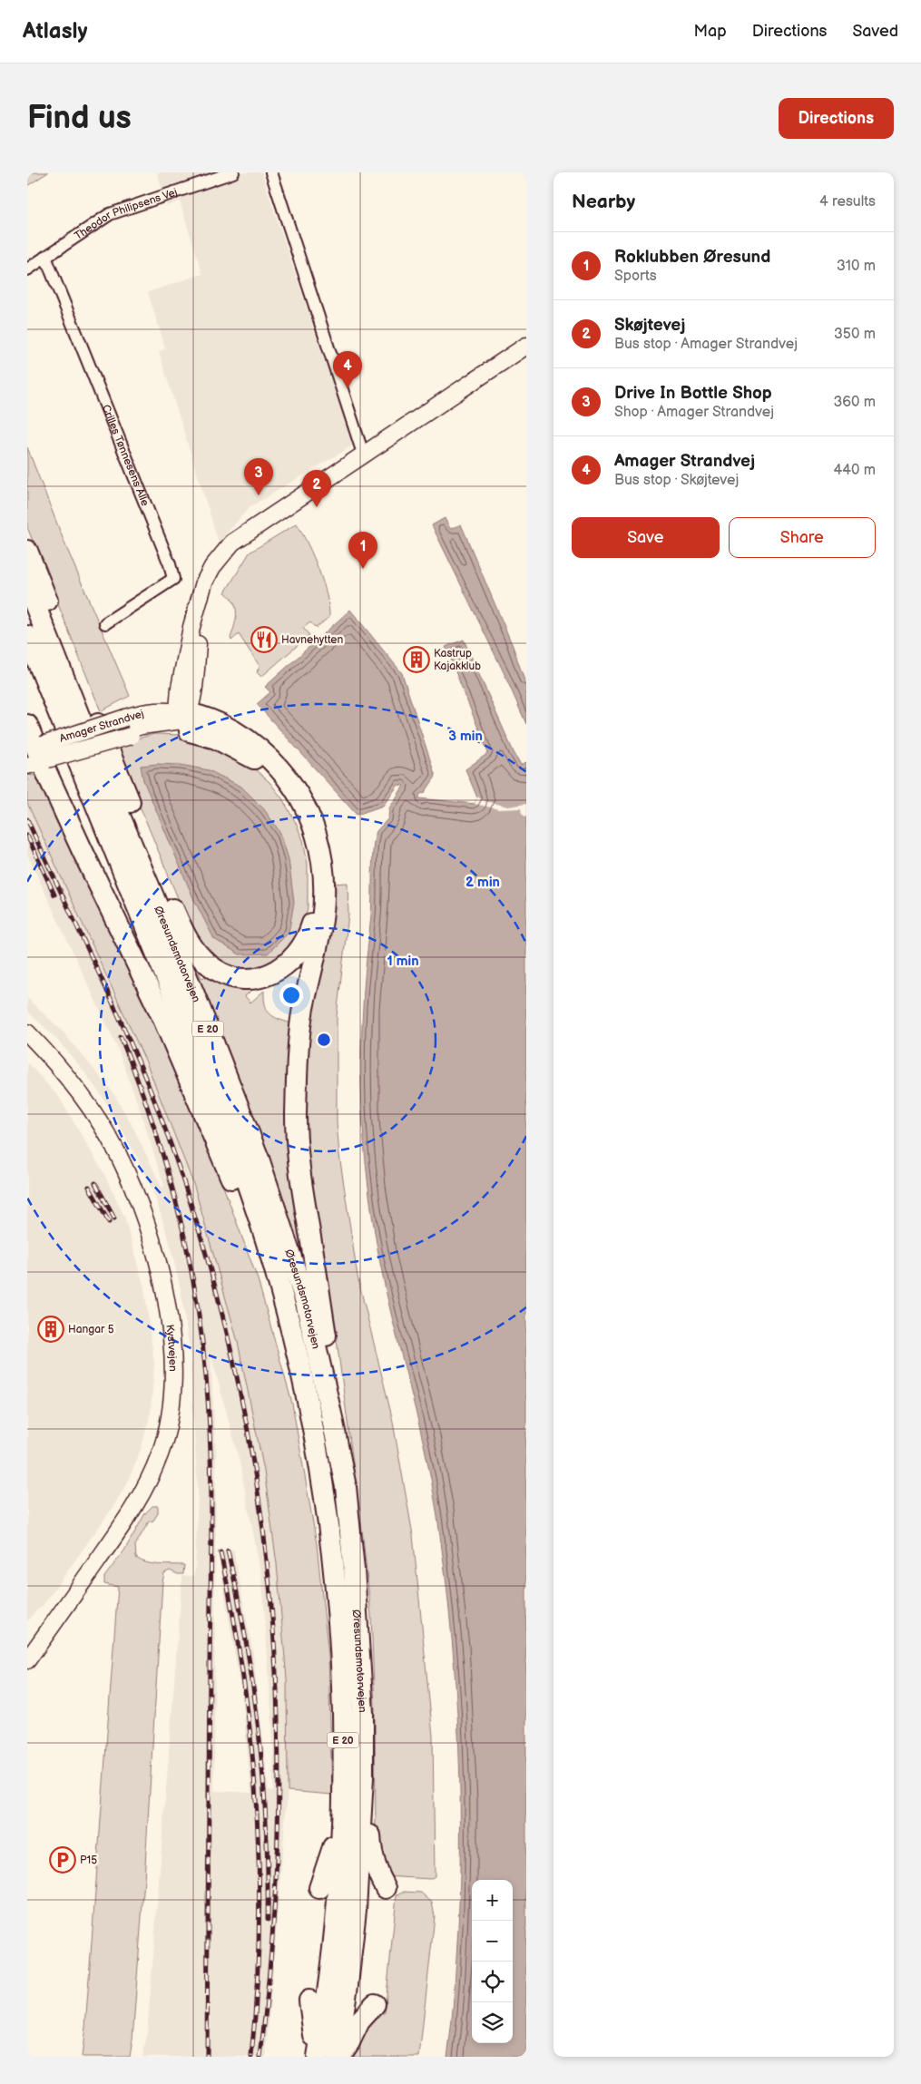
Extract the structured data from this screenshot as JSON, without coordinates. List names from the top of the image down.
{
  "streets": {
    "highway": ["Øresundsmotorvejen", "E 20"],
    "street": [
      "Theodor Philipsens Vej",
      "Crilles Tønnesens Alle",
      "Amager Strandvej",
      "Kystvejen"
    ]
  },
  "crossings": [
    ["Theodor Philipsens Vej", "Crilles Tønnesens Alle"]
  ],
  "places": {
    "restaurant": ["Havnehytten"],
    "building": ["Kastrup Kajakklub", "Hangar 5"],
    "parking": ["P15"]
  },
  "page": {
    "header": "Atlasly",
    "nav": ["Map", "Directions", "Saved"],
    "buttons": [
      "Directions",
      ["Save", "Share"]
    ],
    "title": "Find us",
    "heading": ["Nearby", "4 results"],
    "list": [
      {
        "mark": "1",
        "name": "Roklubben Øresund",
        "note": "Sports",
        "value": "310 m"
      },
      {
        "mark": "2",
        "name": "Skøjtevej",
        "note": "Bus stop · Amager Strandvej",
        "value": "350 m"
      },
      {
        "mark": "3",
        "name": "Drive In Bottle Shop",
        "note": "Shop · Amager Strandvej",
        "value": "360 m"
      },
      {
        "mark": "4",
        "name": "Amager Strandvej",
        "note": "Bus stop · Skøjtevej",
        "value": "440 m"
      }
    ],
    "pins": [
      "4",
      "3",
      "2",
      "1"
    ],
    "map_buttons": ["+", "−"]
  },
  "rings": ["3 min", "2 min", "1 min"]
}
